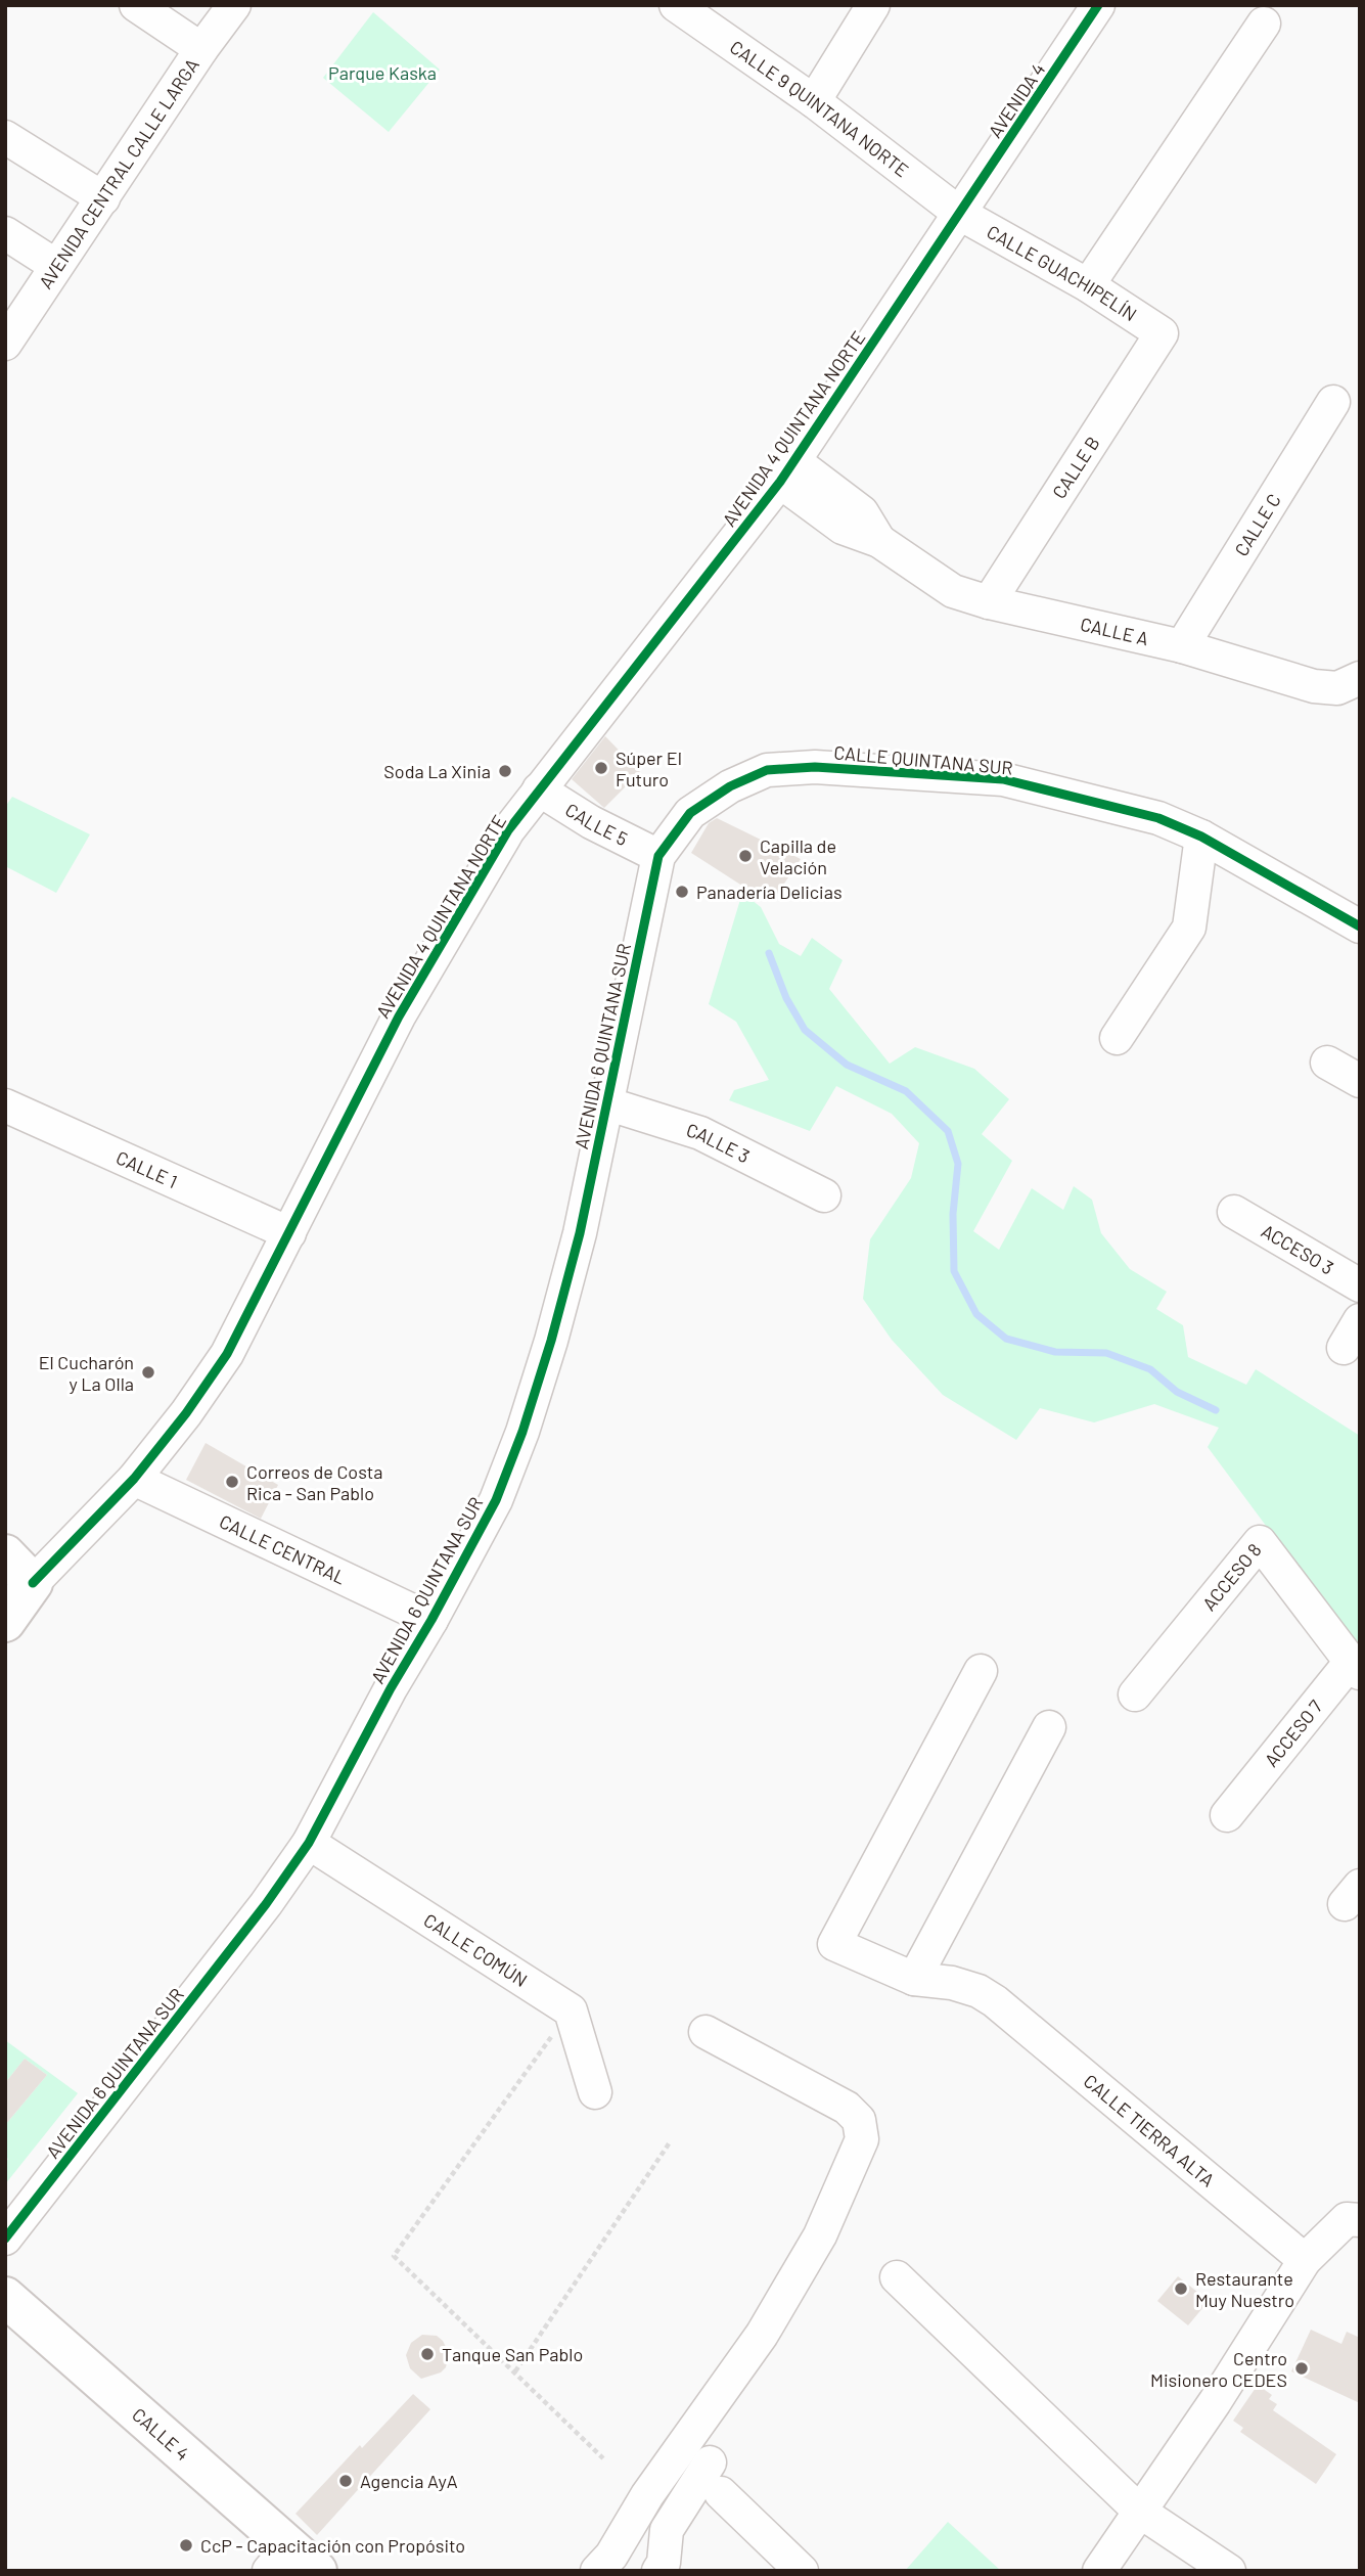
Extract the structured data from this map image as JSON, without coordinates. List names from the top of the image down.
{
  "streets": {
    "main road": ["CALLE 4"],
    "street": [
      "AVENIDA 4",
      "CALLE 9 QUINTANA NORTE",
      "AVENIDA CENTRAL CALLE LARGA",
      "CALLE GUACHIPELÍN",
      "AVENIDA 4 QUINTANA NORTE",
      "CALLE B",
      "CALLE C",
      "CALLE A",
      "CALLE QUINTANA SUR",
      "CALLE 5",
      "AVENIDA 6 QUINTANA SUR",
      "CALLE 3",
      "CALLE 1",
      "ACCESO 3",
      "CALLE CENTRAL",
      "ACCESO 8",
      "ACCESO 7",
      "CALLE COMÚN",
      "CALLE TIERRA ALTA"
    ]
  },
  "crossings": [
    ["AVENIDA 4", "CALLE 9 QUINTANA NORTE"],
    ["AVENIDA 4", "CALLE GUACHIPELÍN"],
    ["AVENIDA 4", "AVENIDA 4 QUINTANA NORTE"],
    ["CALLE 9 QUINTANA NORTE", "CALLE GUACHIPELÍN"],
    ["CALLE 9 QUINTANA NORTE", "AVENIDA 4 QUINTANA NORTE"],
    ["CALLE GUACHIPELÍN", "AVENIDA 4 QUINTANA NORTE"],
    ["CALLE GUACHIPELÍN", "CALLE B"],
    ["AVENIDA 4 QUINTANA NORTE", "CALLE A"],
    ["AVENIDA 4 QUINTANA NORTE", "CALLE 5"],
    ["AVENIDA 4 QUINTANA NORTE", "CALLE 1"],
    ["AVENIDA 4 QUINTANA NORTE", "CALLE CENTRAL"],
    ["CALLE B", "CALLE A"],
    ["CALLE C", "CALLE A"],
    ["CALLE QUINTANA SUR", "CALLE 5"],
    ["CALLE QUINTANA SUR", "AVENIDA 6 QUINTANA SUR"],
    ["CALLE 5", "AVENIDA 6 QUINTANA SUR"],
    ["AVENIDA 6 QUINTANA SUR", "CALLE 3"],
    ["AVENIDA 6 QUINTANA SUR", "CALLE CENTRAL"],
    ["AVENIDA 6 QUINTANA SUR", "CALLE COMÚN"],
    ["ACCESO 8", "ACCESO 7"]
  ],
  "parks": ["Parque Kaska"],
  "places": [
    "Súper El Futuro",
    "Soda La Xinia",
    "Capilla de Velación",
    "Panadería Delicias",
    "El Cucharón y La Olla",
    "Correos de Costa Rica - San Pablo",
    "Restaurante Muy Nuestro",
    "Tanque San Pablo",
    "Centro Misionero CEDES",
    "Agencia AyA",
    "CcP - Capacitación con Propósito"
  ]
}
